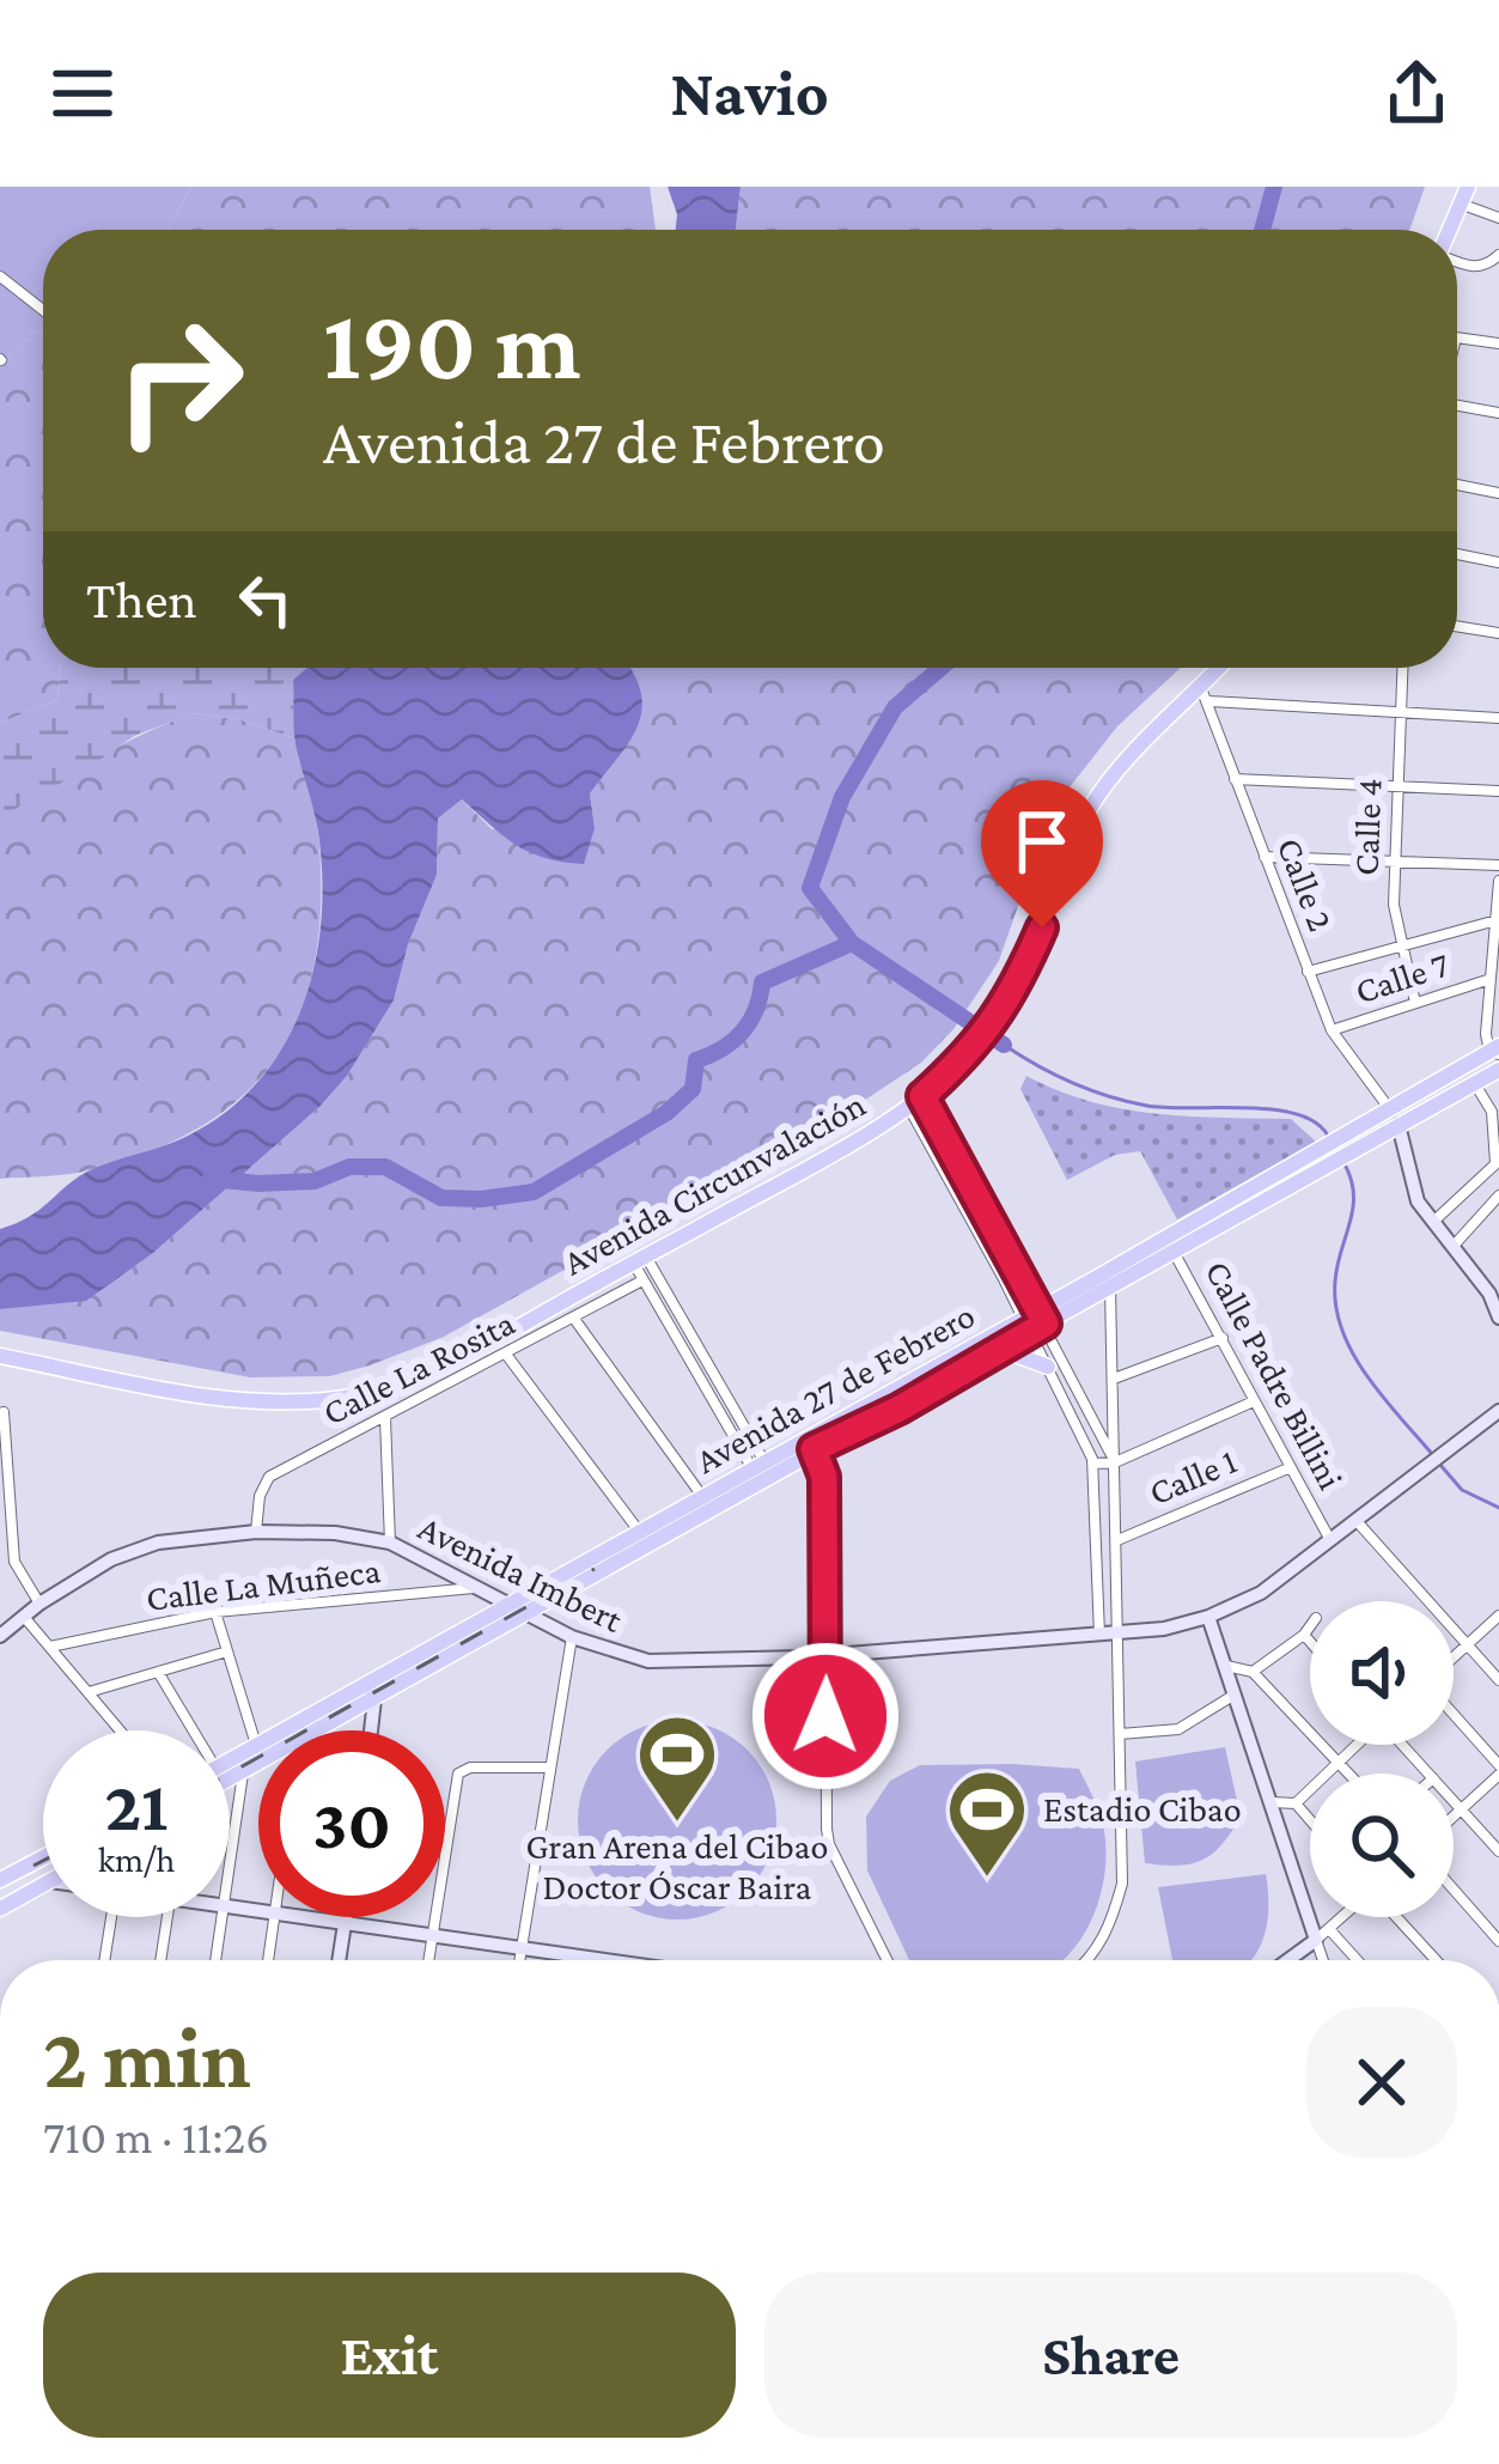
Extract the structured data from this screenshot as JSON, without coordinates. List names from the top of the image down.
{
  "streets": {
    "main road": [
      "Calle 2",
      "Avenida Circunvalación",
      "Avenida 27 de Febrero",
      "Avenida Imbert"
    ],
    "street": [
      "Calle 4",
      "Calle 7",
      "Calle La Rosita",
      "Calle Padre Billini",
      "Calle 1",
      "Calle La Muñeca"
    ]
  },
  "crossings": [
    ["Calle 4", "Calle 7"],
    ["Calle 2", "Calle 7"],
    ["Calle 2", "Avenida Circunvalación"],
    ["Calle 2", "Avenida 27 de Febrero"],
    ["Calle La Rosita", "Avenida Imbert"],
    ["Calle Padre Billini", "Avenida 27 de Febrero"],
    ["Calle Padre Billini", "Calle 1"],
    ["Calle Padre Billini", "Avenida Imbert"],
    ["Avenida 27 de Febrero", "Avenida Imbert"],
    ["Avenida Imbert", "Calle La Muñeca"]
  ],
  "places": {
    "sports": ["Gran Arena del Cibao Doctor Óscar Baira", "Estadio Cibao"]
  },
  "page": {
    "header": "Navio",
    "turn": ["190 m", "Avenida 27 de Febrero"],
    "then": "Then",
    "speed": "21 km/h",
    "limit": "30",
    "heading": ["2 min", "710 m · 11:26"],
    "buttons": ["Exit", "Share"]
  }
}
